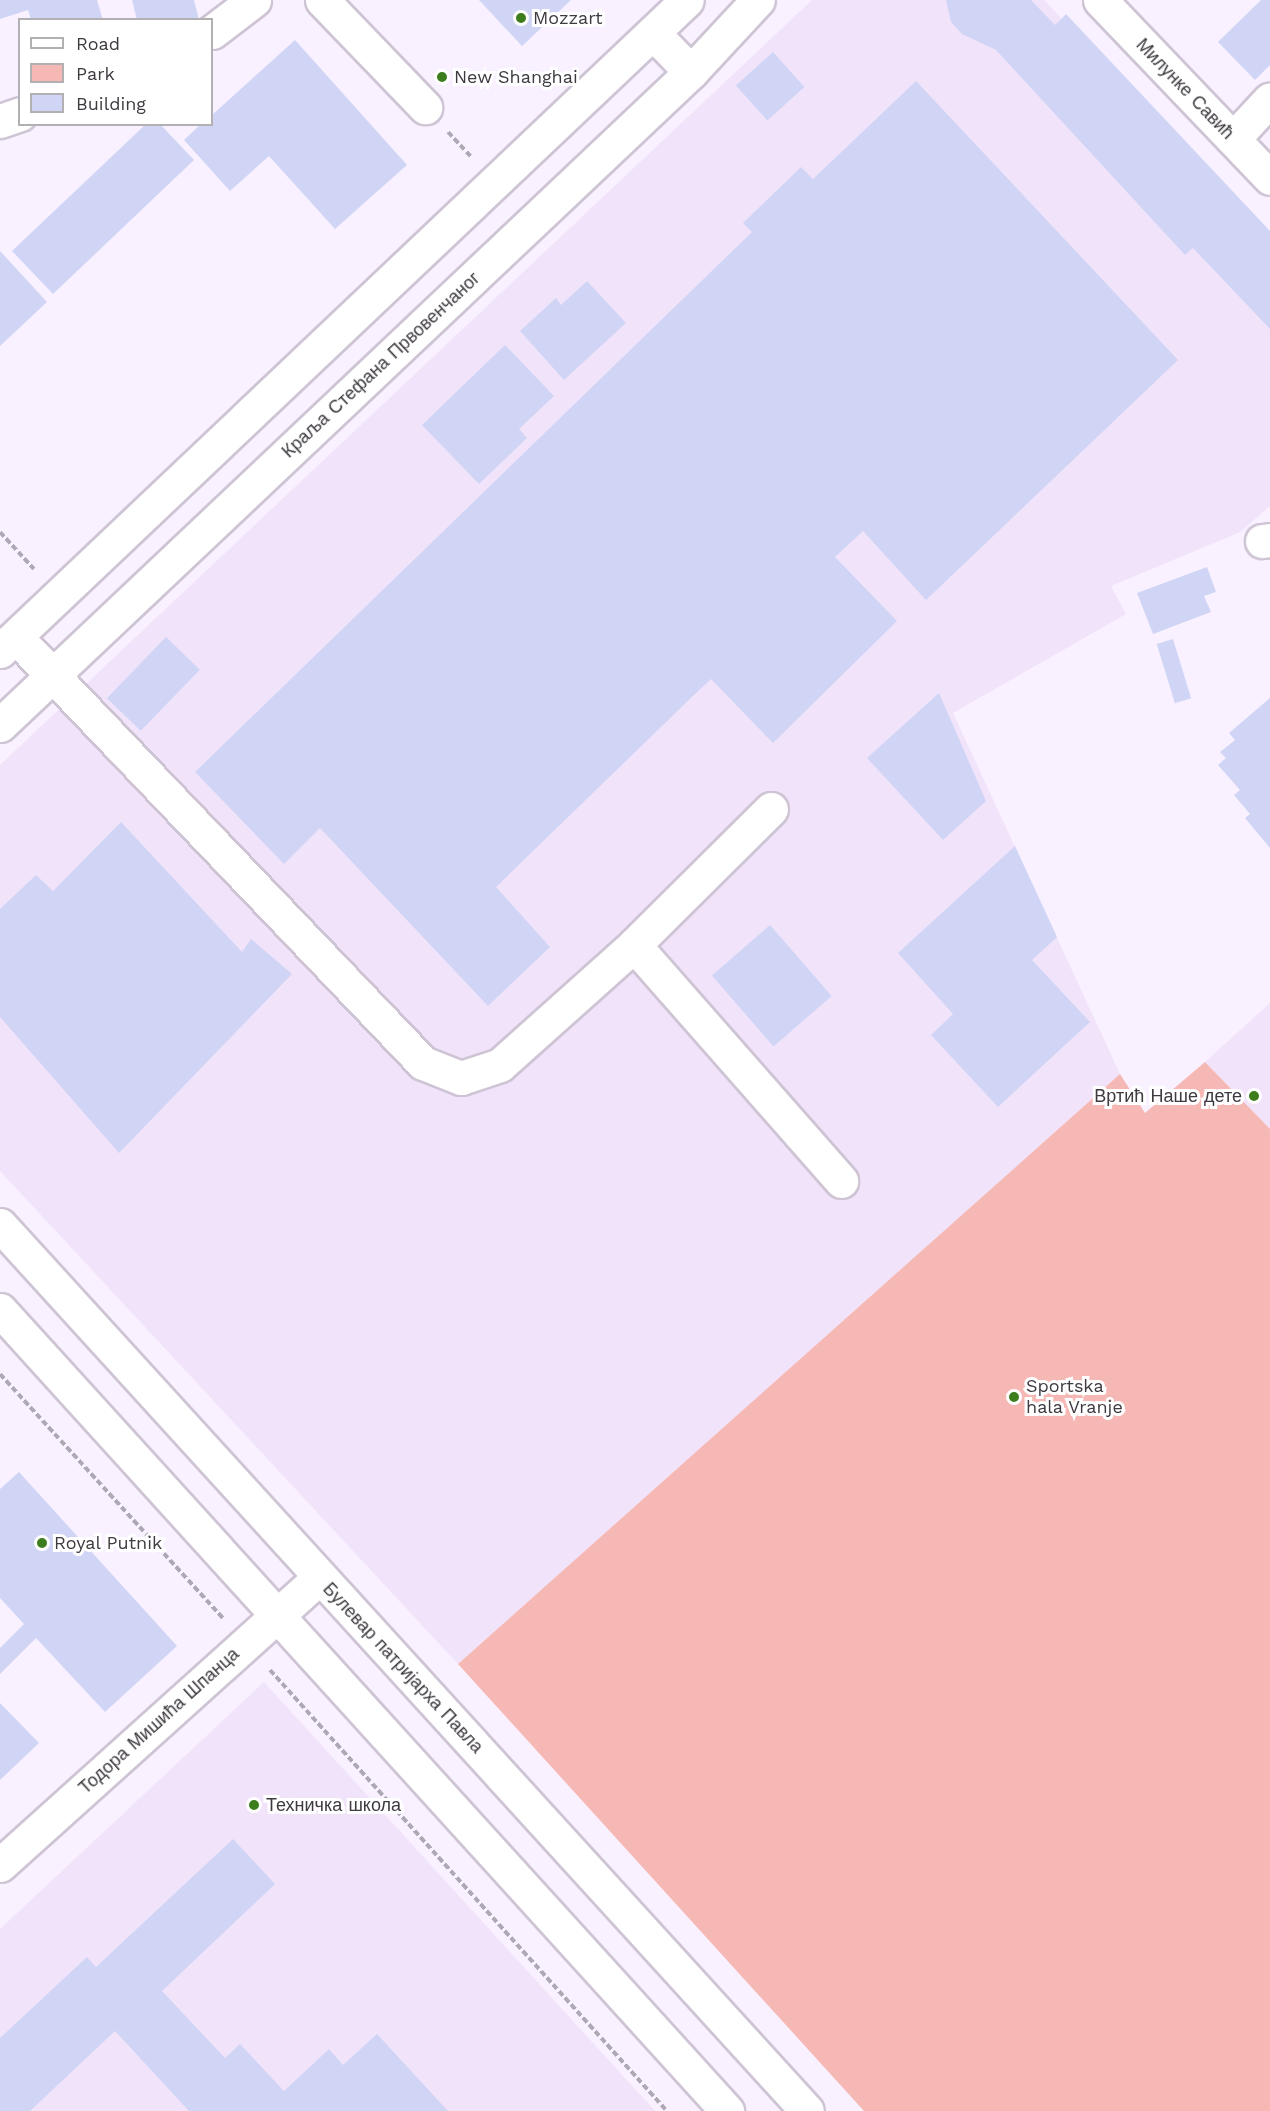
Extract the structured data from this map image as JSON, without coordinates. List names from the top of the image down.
{
  "streets": {
    "street": [
      "Милунке Савић",
      "Краља Стефана Првовенчаног",
      "Булевар патријарха Павла",
      "Тодора Мишића Шпанца"
    ]
  },
  "crossings": [
    ["Булевар патријарха Павла", "Тодора Мишића Шпанца"]
  ],
  "places": [
    "Mozzart",
    "New Shanghai",
    "Вртић Наше дете",
    "Sportska hala Vranje",
    "Royal Putnik",
    "Техничка школа"
  ],
  "legend": ["Road", "Park", "Building"]
}
